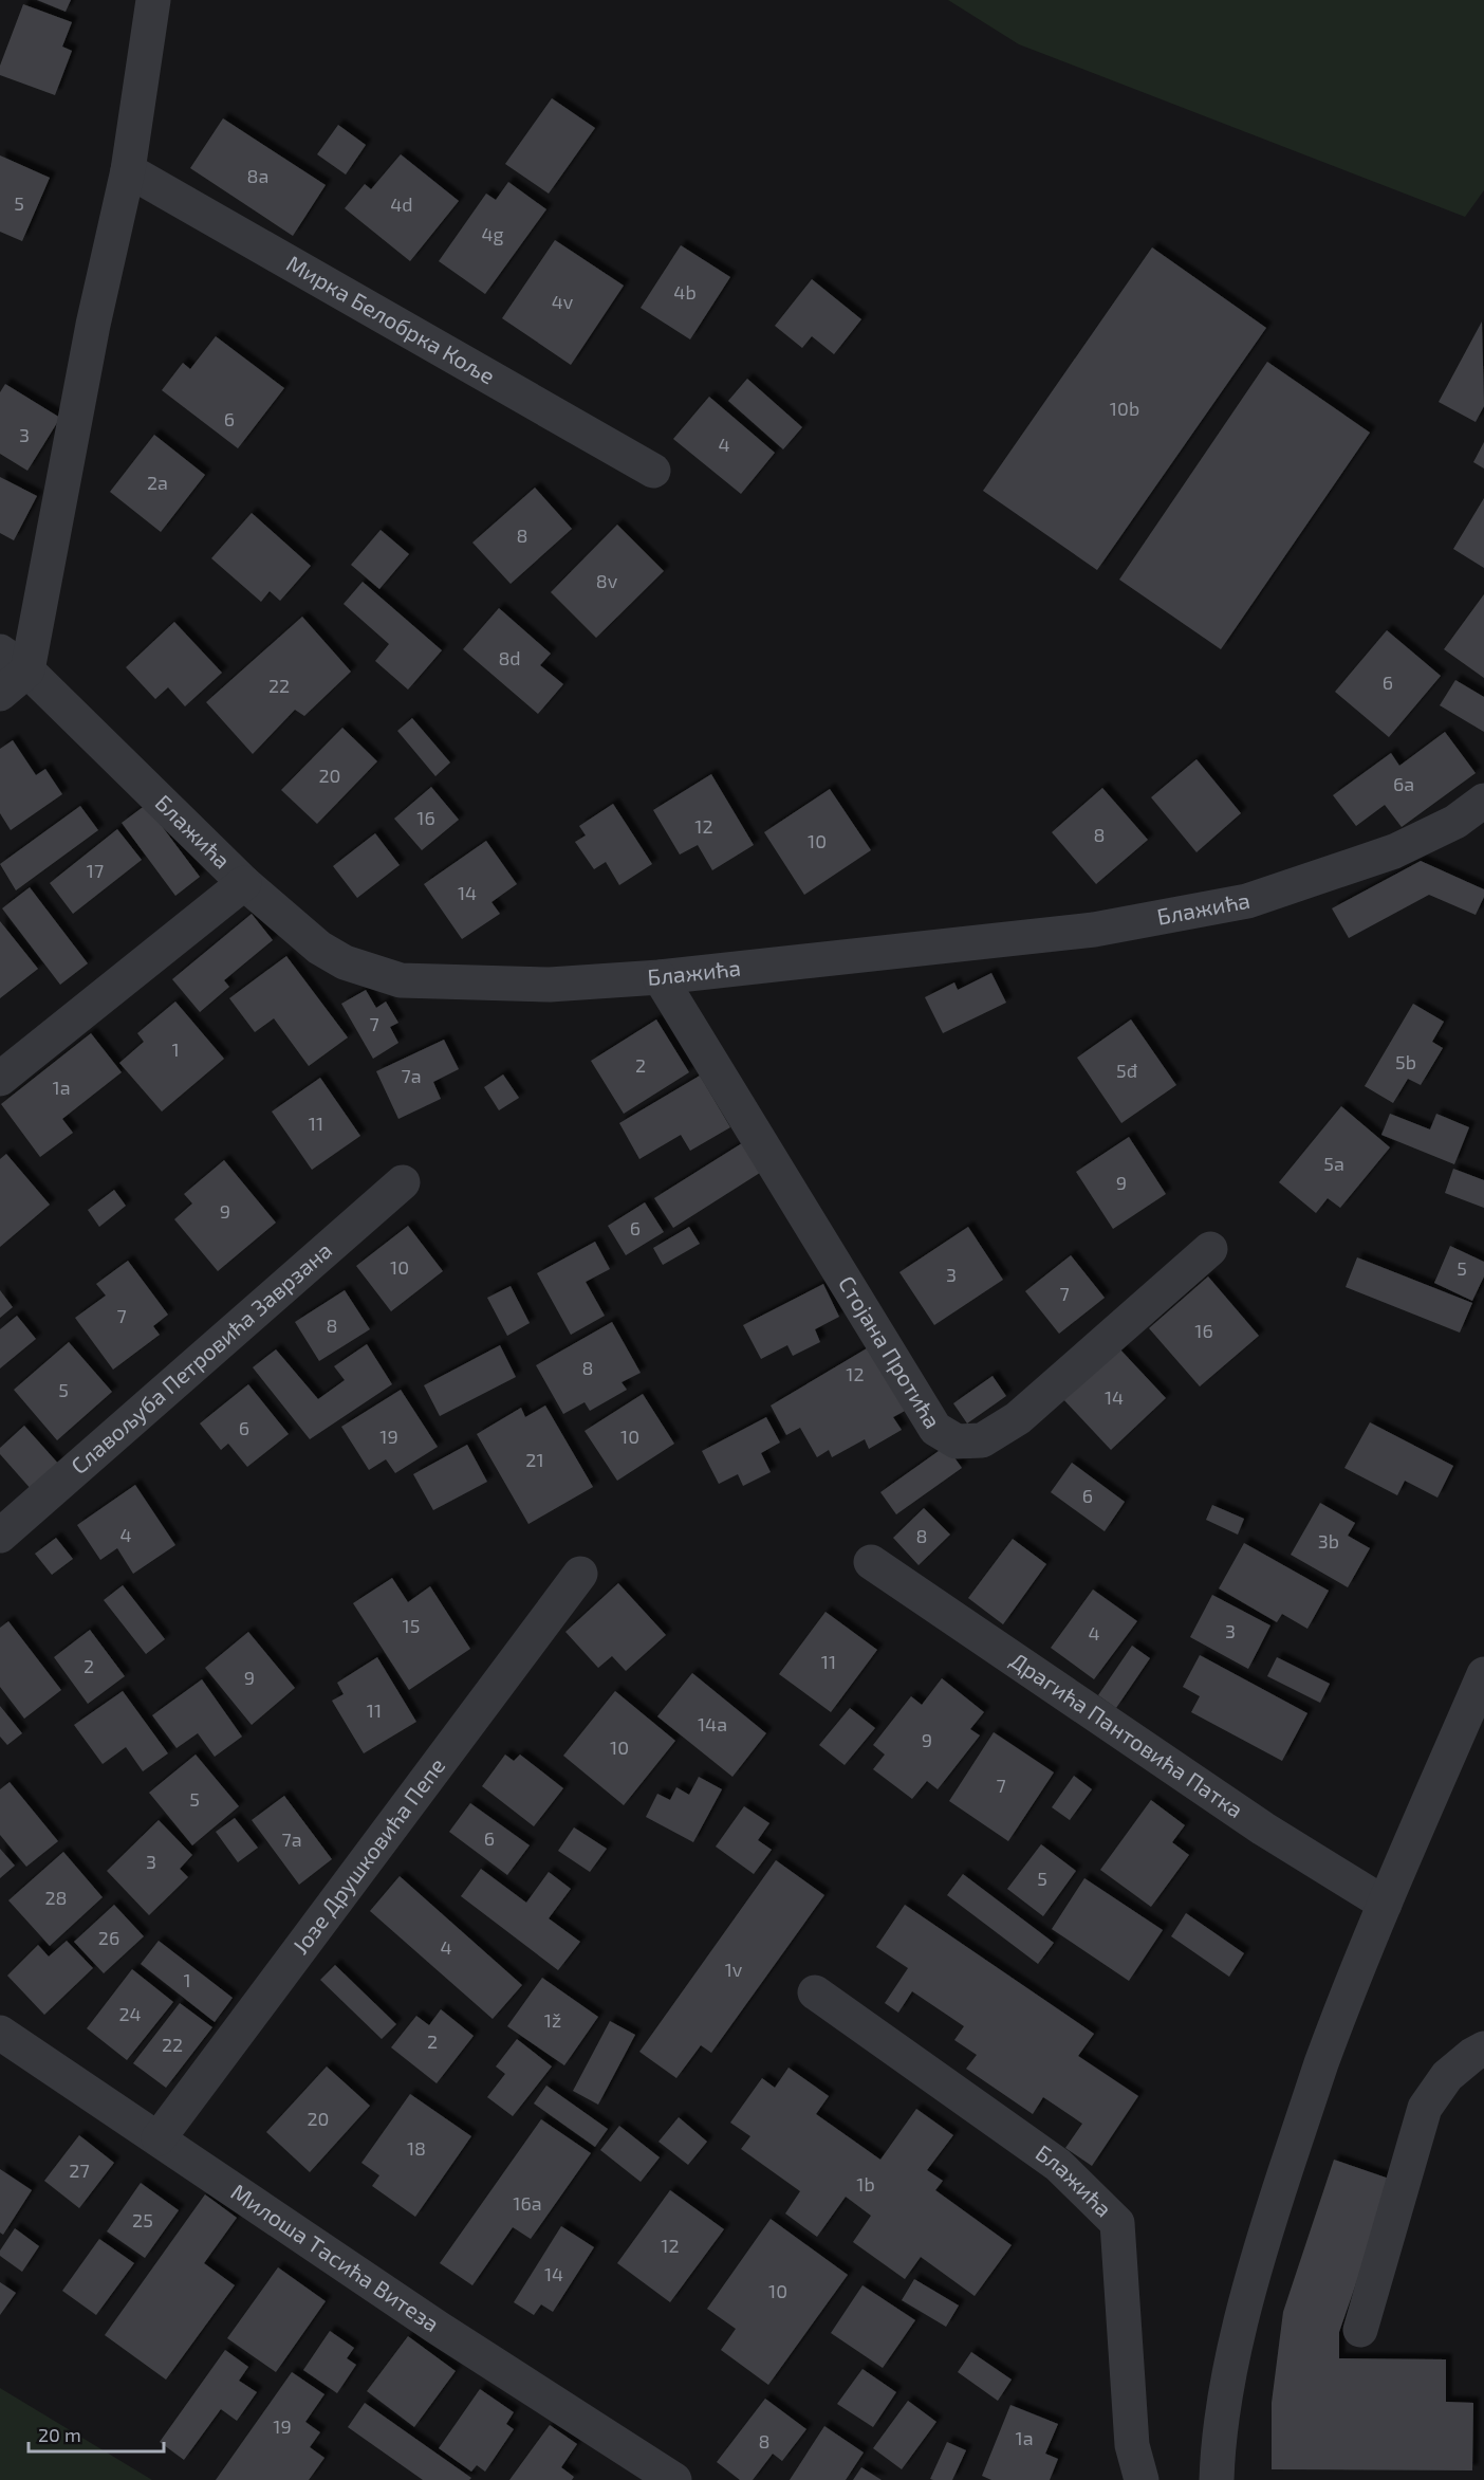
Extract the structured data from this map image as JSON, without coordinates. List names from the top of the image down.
{
  "streets": {
    "street": [
      "Мирка Белобрка Коље",
      "Блажића",
      "Стојана Протића",
      "Славољуба Петровића Заврзана",
      "Драгића Пантовића Патка",
      "Јозе Друшковића Пепе",
      "Милоша Тасића Витеза"
    ]
  },
  "crossings": [
    ["Блажића", "Стојана Протића"],
    ["Јозе Друшковића Пепе", "Милоша Тасића Витеза"]
  ],
  "house_numbers": [
    "8a",
    "5",
    "4d",
    "4g",
    "4b",
    "4v",
    "10b",
    "6",
    "3",
    "4",
    "2a",
    "8",
    "8v",
    "8d",
    "6",
    "22",
    "20",
    "6a",
    "16",
    "12",
    "8",
    "10",
    "17",
    "14",
    "7",
    "1",
    "5b",
    "2",
    "5đ",
    "7a",
    "1a",
    "11",
    "5a",
    "9",
    "9",
    "6",
    "10",
    "5",
    "3",
    "7",
    "7",
    "8",
    "16",
    "8",
    "12",
    "5",
    "14",
    "6",
    "19",
    "10",
    "21",
    "6",
    "4",
    "8",
    "3b",
    "15",
    "3",
    "4",
    "11",
    "2",
    "9",
    "11",
    "14a",
    "9",
    "10",
    "7",
    "5",
    "6",
    "7a",
    "3",
    "5",
    "28",
    "26",
    "4",
    "1v",
    "1",
    "24",
    "1ž",
    "2",
    "22",
    "20",
    "18",
    "27",
    "1b",
    "16a",
    "25",
    "12",
    "14",
    "10",
    "19",
    "1a",
    "8"
  ],
  "scale_bar": "20 m"
}
